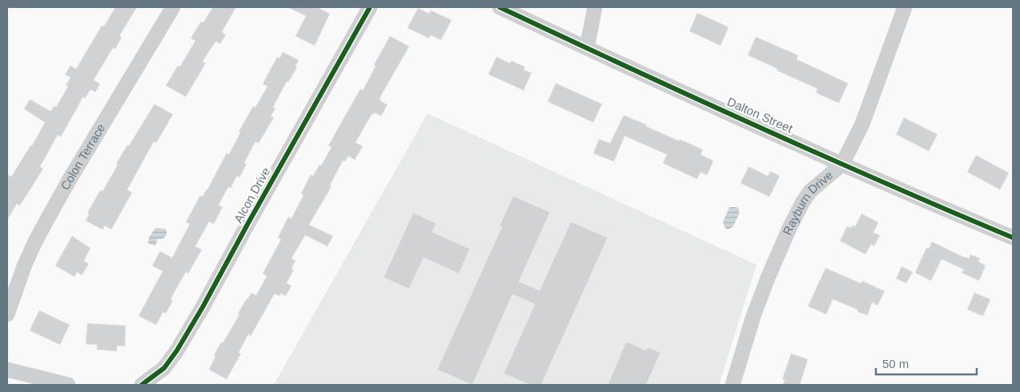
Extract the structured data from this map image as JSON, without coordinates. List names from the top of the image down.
{
  "streets": {
    "street": [
      "Dalton Street",
      "Colon Terrace",
      "Alcon Drive",
      "Rayburn Drive"
    ]
  },
  "crossings": [
    ["Dalton Street", "Rayburn Drive"]
  ],
  "scale_bar": "50 m"
}
